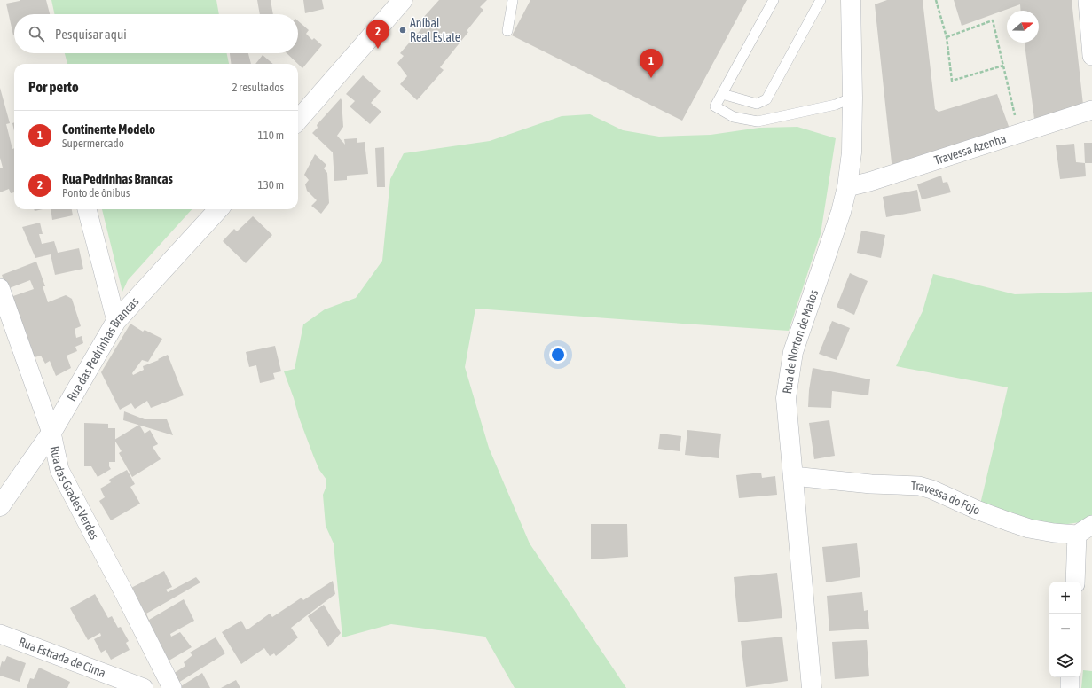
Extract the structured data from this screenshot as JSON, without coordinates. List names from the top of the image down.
{
  "streets": {
    "street": [
      "Travessa Azenha",
      "Rua de Norton de Matos",
      "Rua das Pedrinhas Brancas",
      "Rua das Grades Verdes",
      "Travessa do Fojo",
      "Rua Estrada de Cima"
    ]
  },
  "crossings": [
    ["Travessa Azenha", "Rua de Norton de Matos"],
    ["Rua de Norton de Matos", "Travessa do Fojo"],
    ["Rua das Pedrinhas Brancas", "Rua das Grades Verdes"]
  ],
  "places": ["Aníbal Real Estate"],
  "north": "right",
  "page": {
    "search": "Pesquisar aqui",
    "pins": ["2", "1"],
    "heading": ["Por perto", "2 resultados"],
    "list": [
      {
        "mark": "1",
        "name": "Continente Modelo",
        "note": "Supermercado",
        "value": "110 m"
      },
      {
        "mark": "2",
        "name": "Rua Pedrinhas Brancas",
        "note": "Ponto de ônibus",
        "value": "130 m"
      }
    ],
    "map_buttons": ["+", "−"]
  }
}
